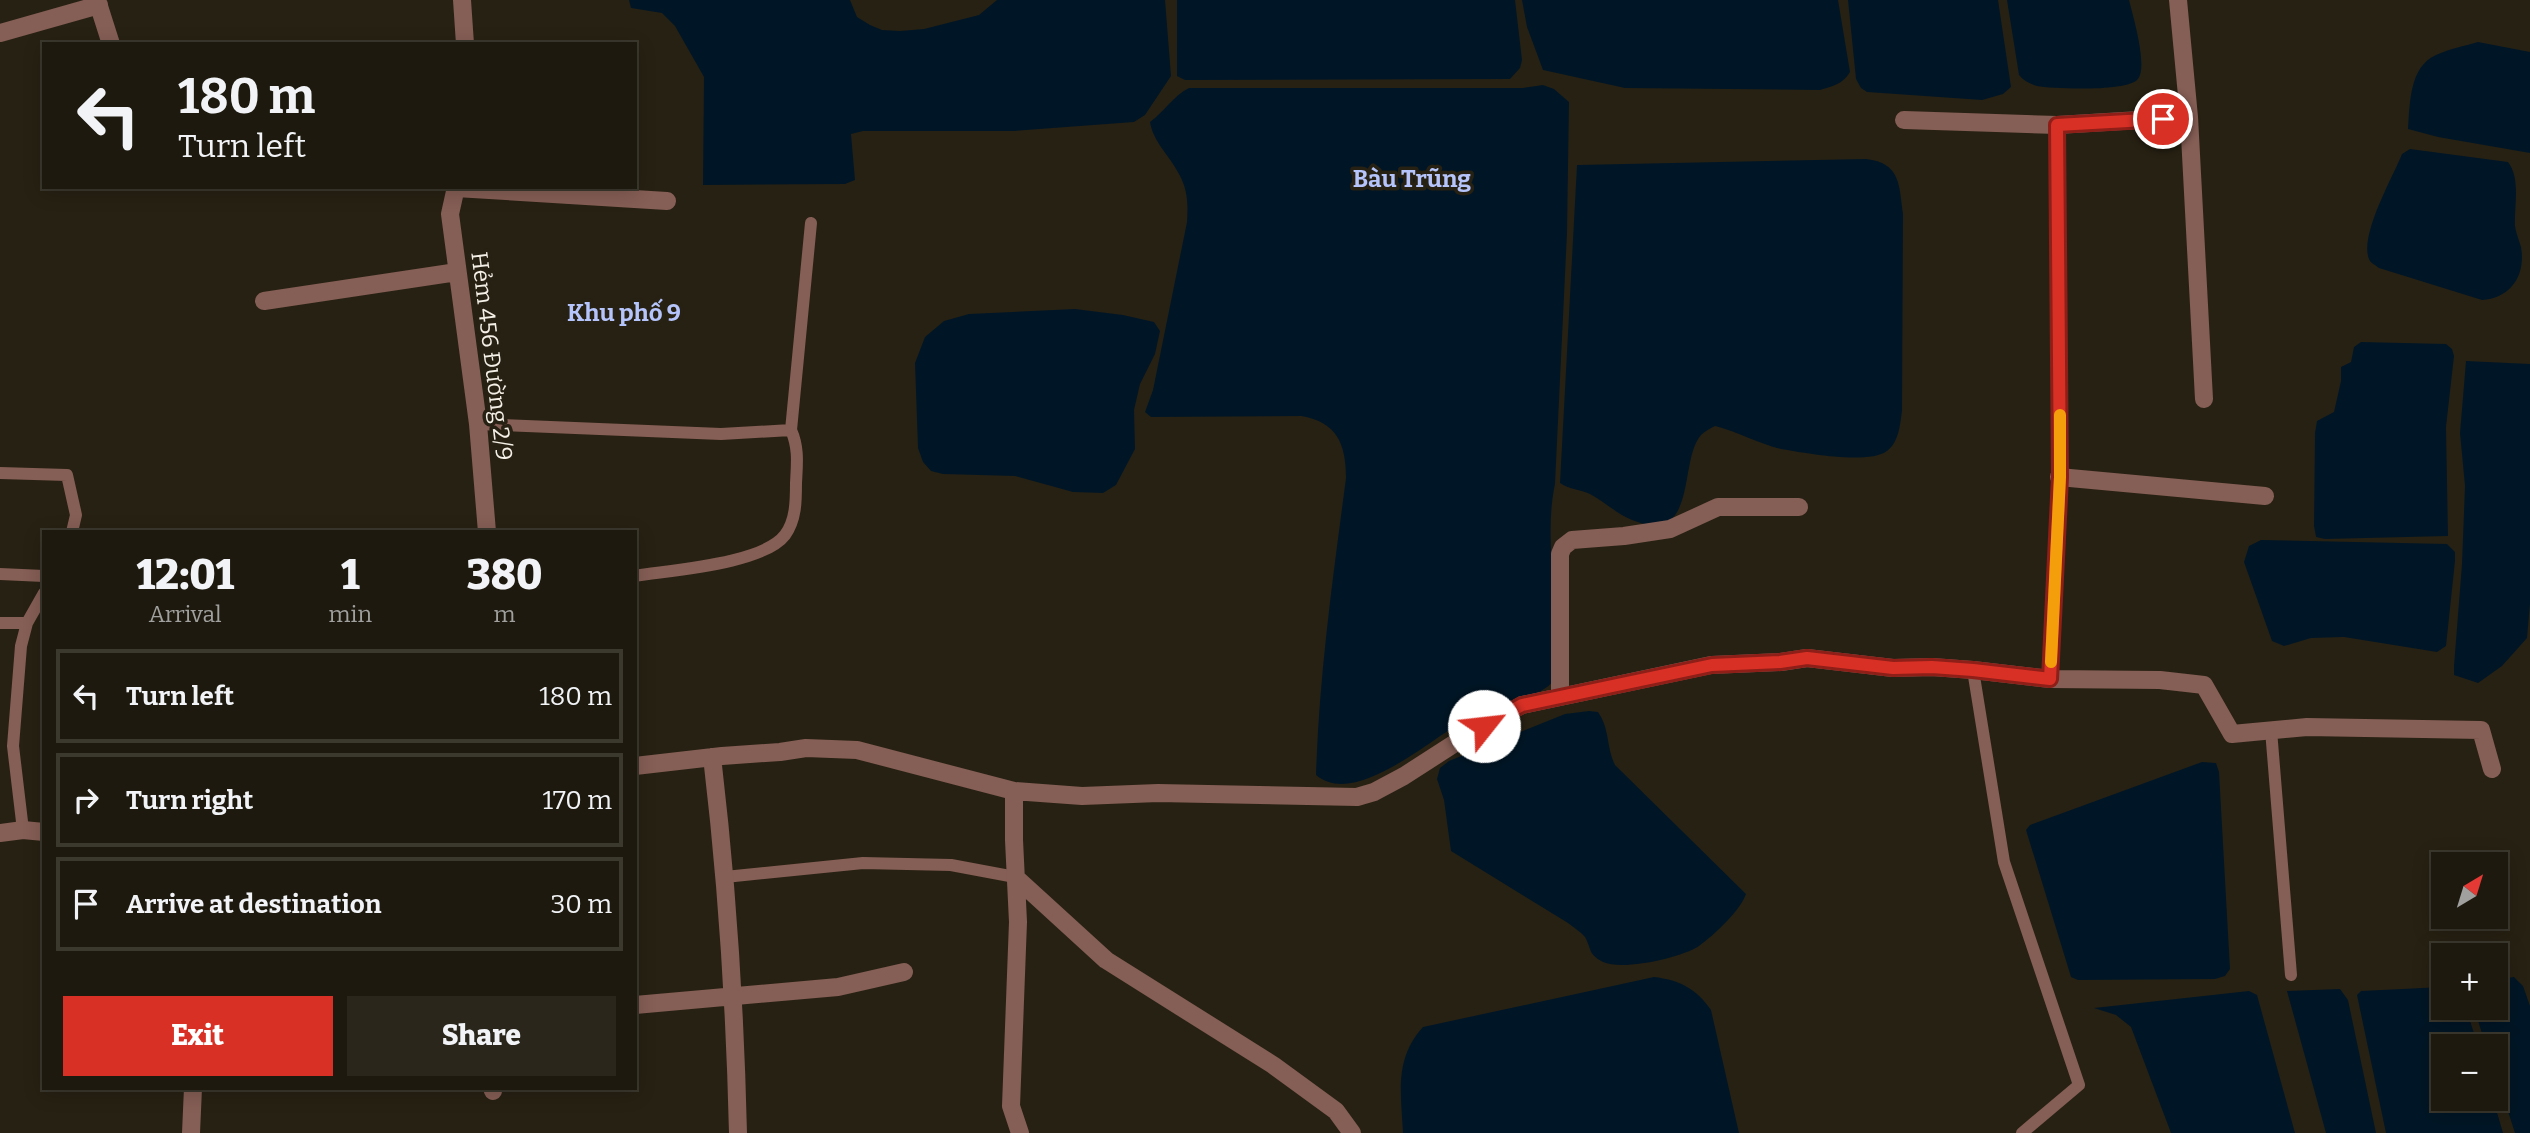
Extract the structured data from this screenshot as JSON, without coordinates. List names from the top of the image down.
{
  "streets": {
    "street": ["Hẻm 456 Đường 2/9"]
  },
  "districts": ["Bàu Trũng", "Khu phố 9"],
  "north": "top right",
  "page": {
    "turn": ["180 m", "Turn left"],
    "eta": [
      "12:01",
      "Arrival",
      "1",
      "min",
      "380",
      "m"
    ],
    "list": [
      {
        "name": "Turn left",
        "value": "180 m"
      },
      {
        "name": "Turn right",
        "value": "170 m"
      },
      {
        "name": "Arrive at destination",
        "value": "30 m"
      }
    ],
    "map_buttons": ["+", "−"],
    "buttons": ["Exit", "Share"]
  }
}
